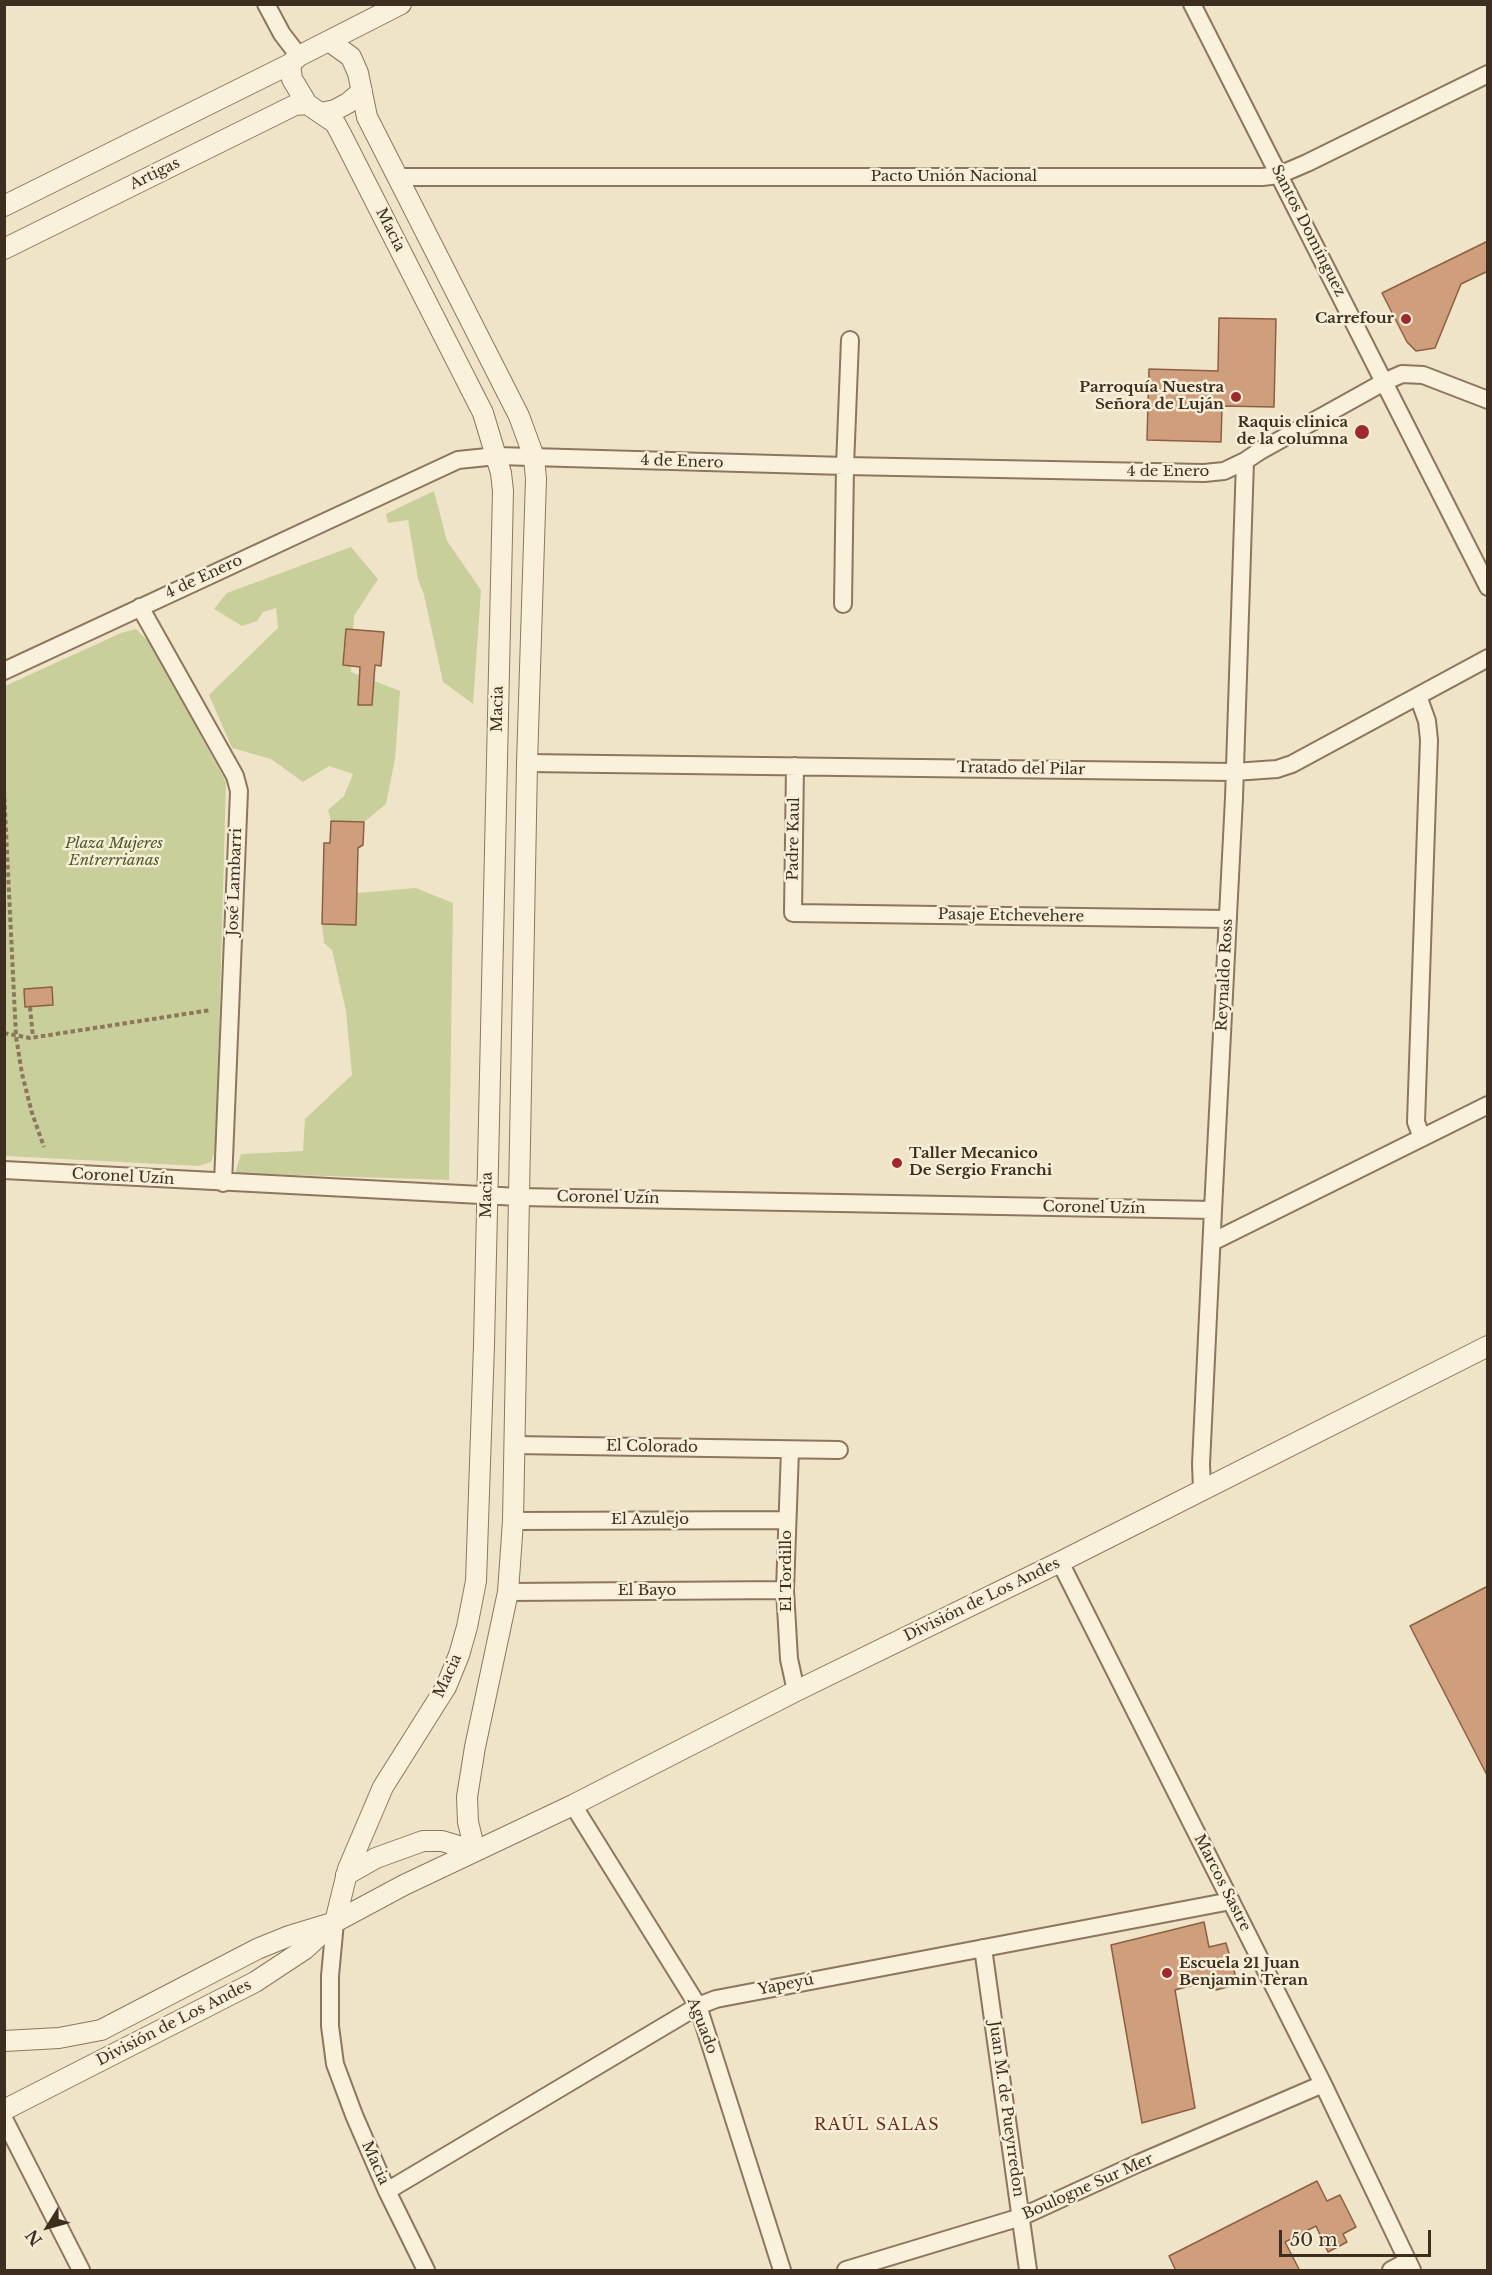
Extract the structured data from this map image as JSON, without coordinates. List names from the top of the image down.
{
  "streets": {
    "street": [
      "Artigas",
      "Pacto Unión Nacional",
      "Macia",
      "Santos Domínguez",
      "4 de Enero",
      "Tratado del Pilar",
      "Padre Kaul",
      "José Lambarri",
      "Pasaje Etchevehere",
      "Reynaldo Ross",
      "Coronel Uzín",
      "El Colorado",
      "El Azulejo",
      "El Tordillo",
      "El Bayo",
      "División de Los Andes",
      "Marcos Sastre",
      "Yapeyú",
      "Aguado",
      "Juan M. de Pueyrredon",
      "Boulogne Sur Mer"
    ]
  },
  "crossings": [
    ["Artigas", "Macia"],
    ["Pacto Unión Nacional", "Macia"],
    ["Pacto Unión Nacional", "Santos Domínguez"],
    ["Macia", "4 de Enero"],
    ["Macia", "Tratado del Pilar"],
    ["Macia", "Coronel Uzín"],
    ["Macia", "El Colorado"],
    ["Macia", "El Azulejo"],
    ["Macia", "El Bayo"],
    ["Macia", "División de Los Andes"],
    ["Macia", "Yapeyú"],
    ["Santos Domínguez", "4 de Enero"],
    ["4 de Enero", "José Lambarri"],
    ["4 de Enero", "Reynaldo Ross"],
    ["Tratado del Pilar", "Padre Kaul"],
    ["Tratado del Pilar", "Reynaldo Ross"],
    ["Padre Kaul", "Pasaje Etchevehere"],
    ["José Lambarri", "Coronel Uzín"],
    ["Pasaje Etchevehere", "Reynaldo Ross"],
    ["Reynaldo Ross", "Coronel Uzín"],
    ["Reynaldo Ross", "División de Los Andes"],
    ["El Colorado", "El Tordillo"],
    ["El Azulejo", "El Tordillo"],
    ["El Tordillo", "El Bayo"],
    ["El Tordillo", "División de Los Andes"],
    ["División de Los Andes", "Marcos Sastre"],
    ["División de Los Andes", "Aguado"],
    ["Marcos Sastre", "Yapeyú"],
    ["Marcos Sastre", "Boulogne Sur Mer"],
    ["Yapeyú", "Aguado"],
    ["Yapeyú", "Juan M. de Pueyrredon"],
    ["Juan M. de Pueyrredon", "Boulogne Sur Mer"]
  ],
  "districts": ["RAÚL SALAS"],
  "parks": ["Plaza Mujeres Entrerrianas"],
  "places": [
    "Carrefour",
    "Parroquía Nuestra Señora de Luján",
    "Raquis clinica de la columna",
    "Taller Mecanico De Sergio Franchi",
    "Escuela 21 Juan Benjamin Teran"
  ],
  "scale_bar": "50 m",
  "north": "bottom left"
}
